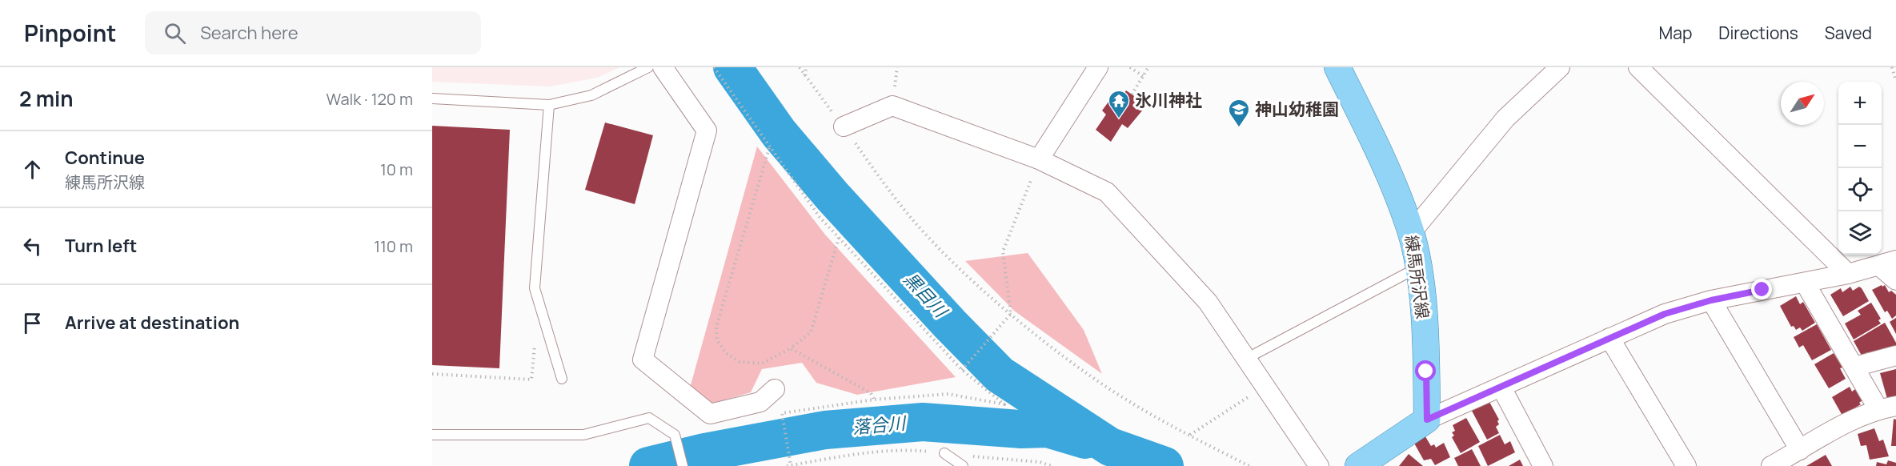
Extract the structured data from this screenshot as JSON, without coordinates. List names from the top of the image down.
{
  "streets": {
    "main road": ["練馬所沢線"]
  },
  "water": ["黒目川", "落合川"],
  "places": {
    "temple": ["氷川神社"],
    "school or university": ["神山幼稚園"]
  },
  "north": "top right",
  "page": {
    "header": "Pinpoint",
    "search": "Search here",
    "nav": ["Map", "Directions", "Saved"],
    "heading": ["2 min", "Walk · 120 m"],
    "map_buttons": ["+", "−"],
    "list": [
      ["Continue", "練馬所沢線", "10 m"],
      ["Turn left", "110 m"],
      "Arrive at destination"
    ]
  }
}
